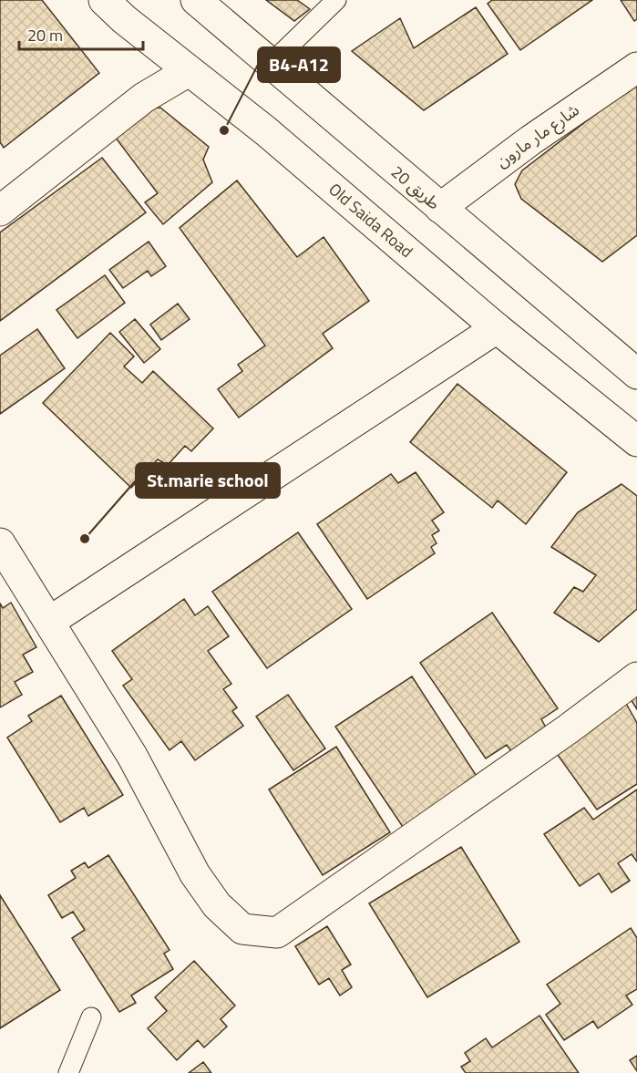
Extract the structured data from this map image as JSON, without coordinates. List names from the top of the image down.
{
  "streets": {
    "street": ["شارع مار مارون", "طريق 20", "Old Saida Road"]
  },
  "crossings": [
    ["شارع مار مارون", "طريق 20"]
  ],
  "places": ["B4-A12", "St.marie school"],
  "scale_bar": "20 m"
}
